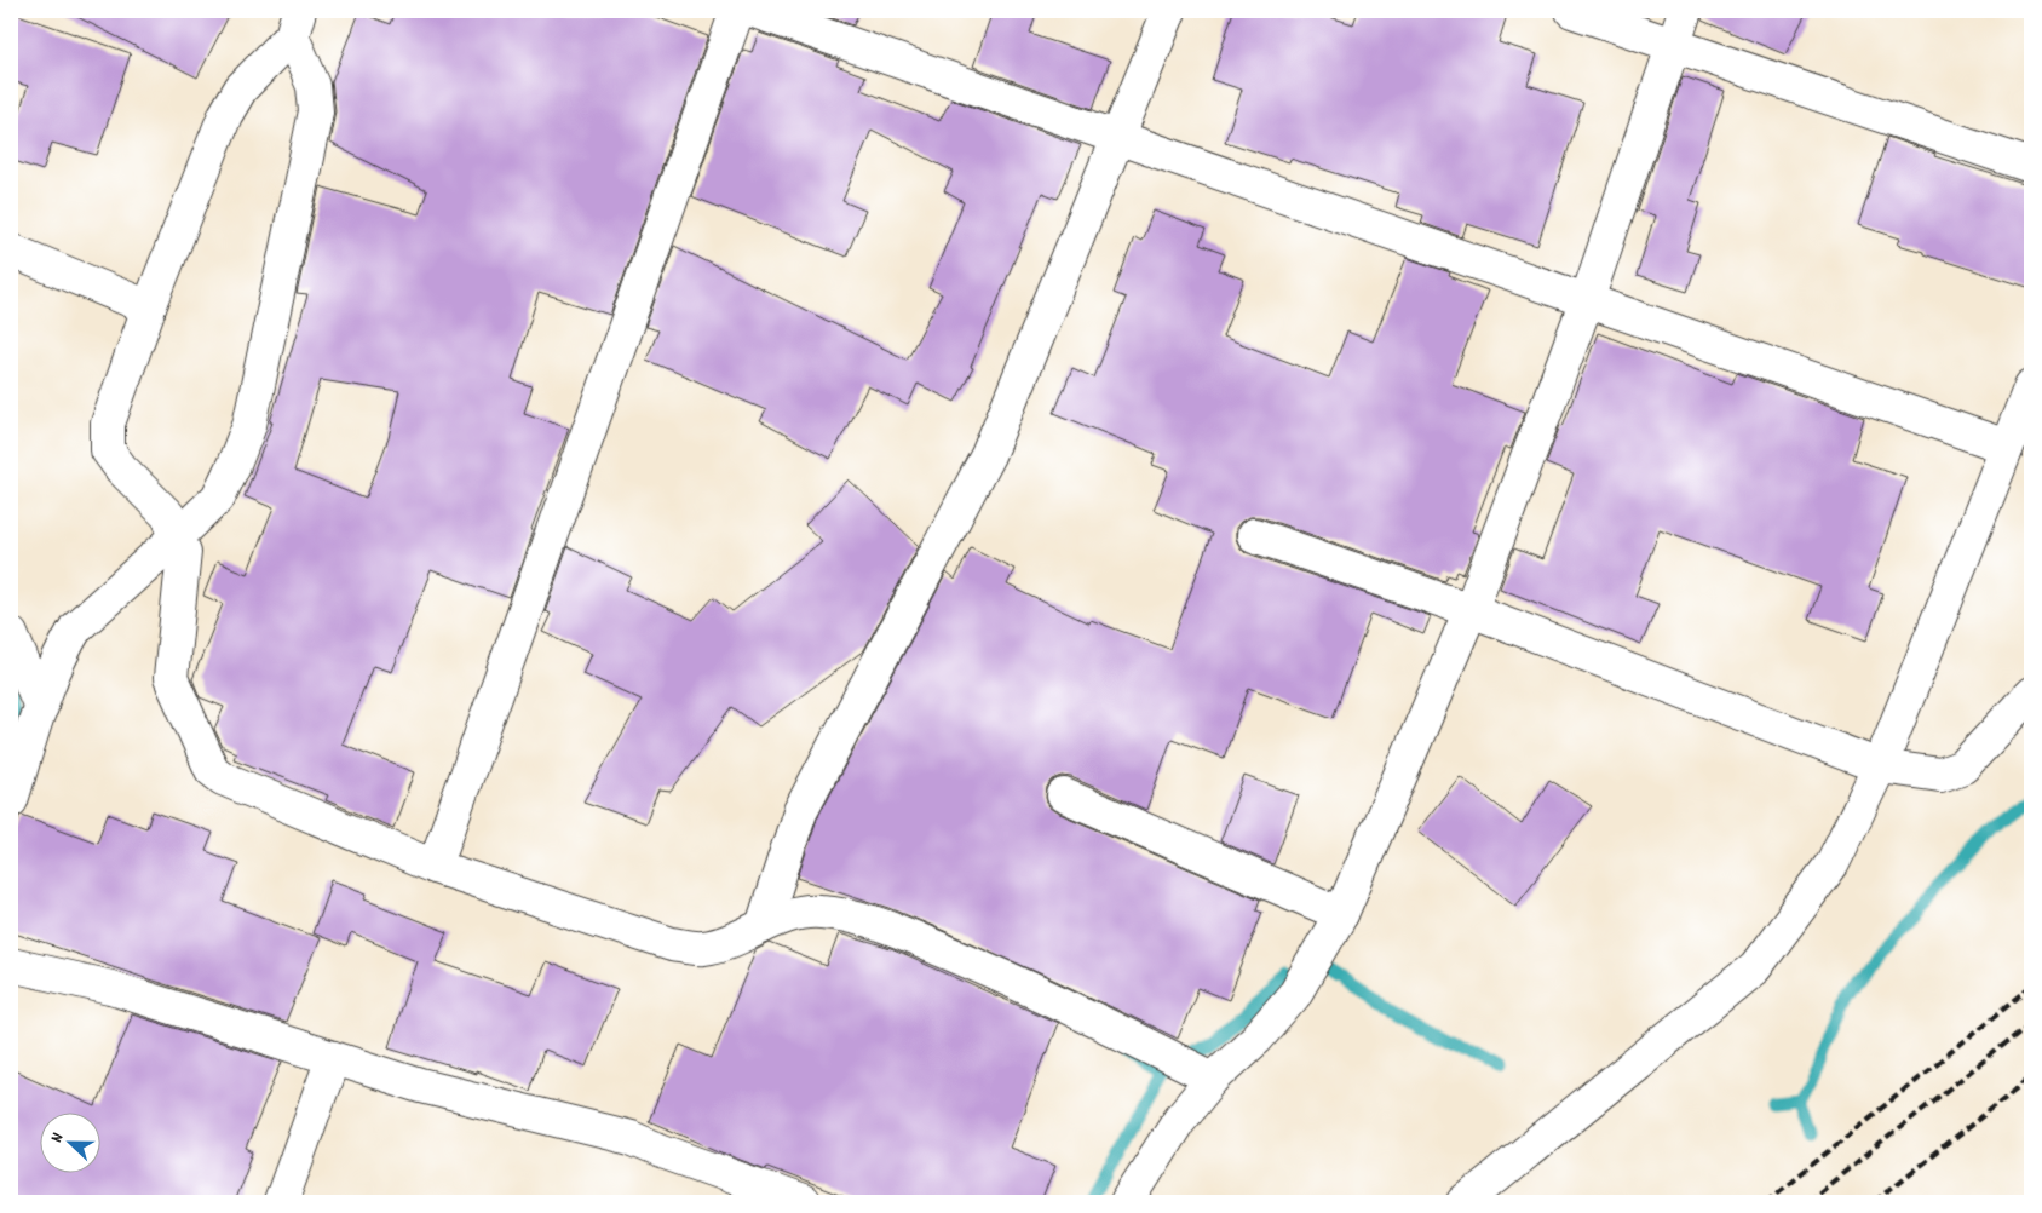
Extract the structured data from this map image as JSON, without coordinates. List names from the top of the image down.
{
  "north": "left"
}
